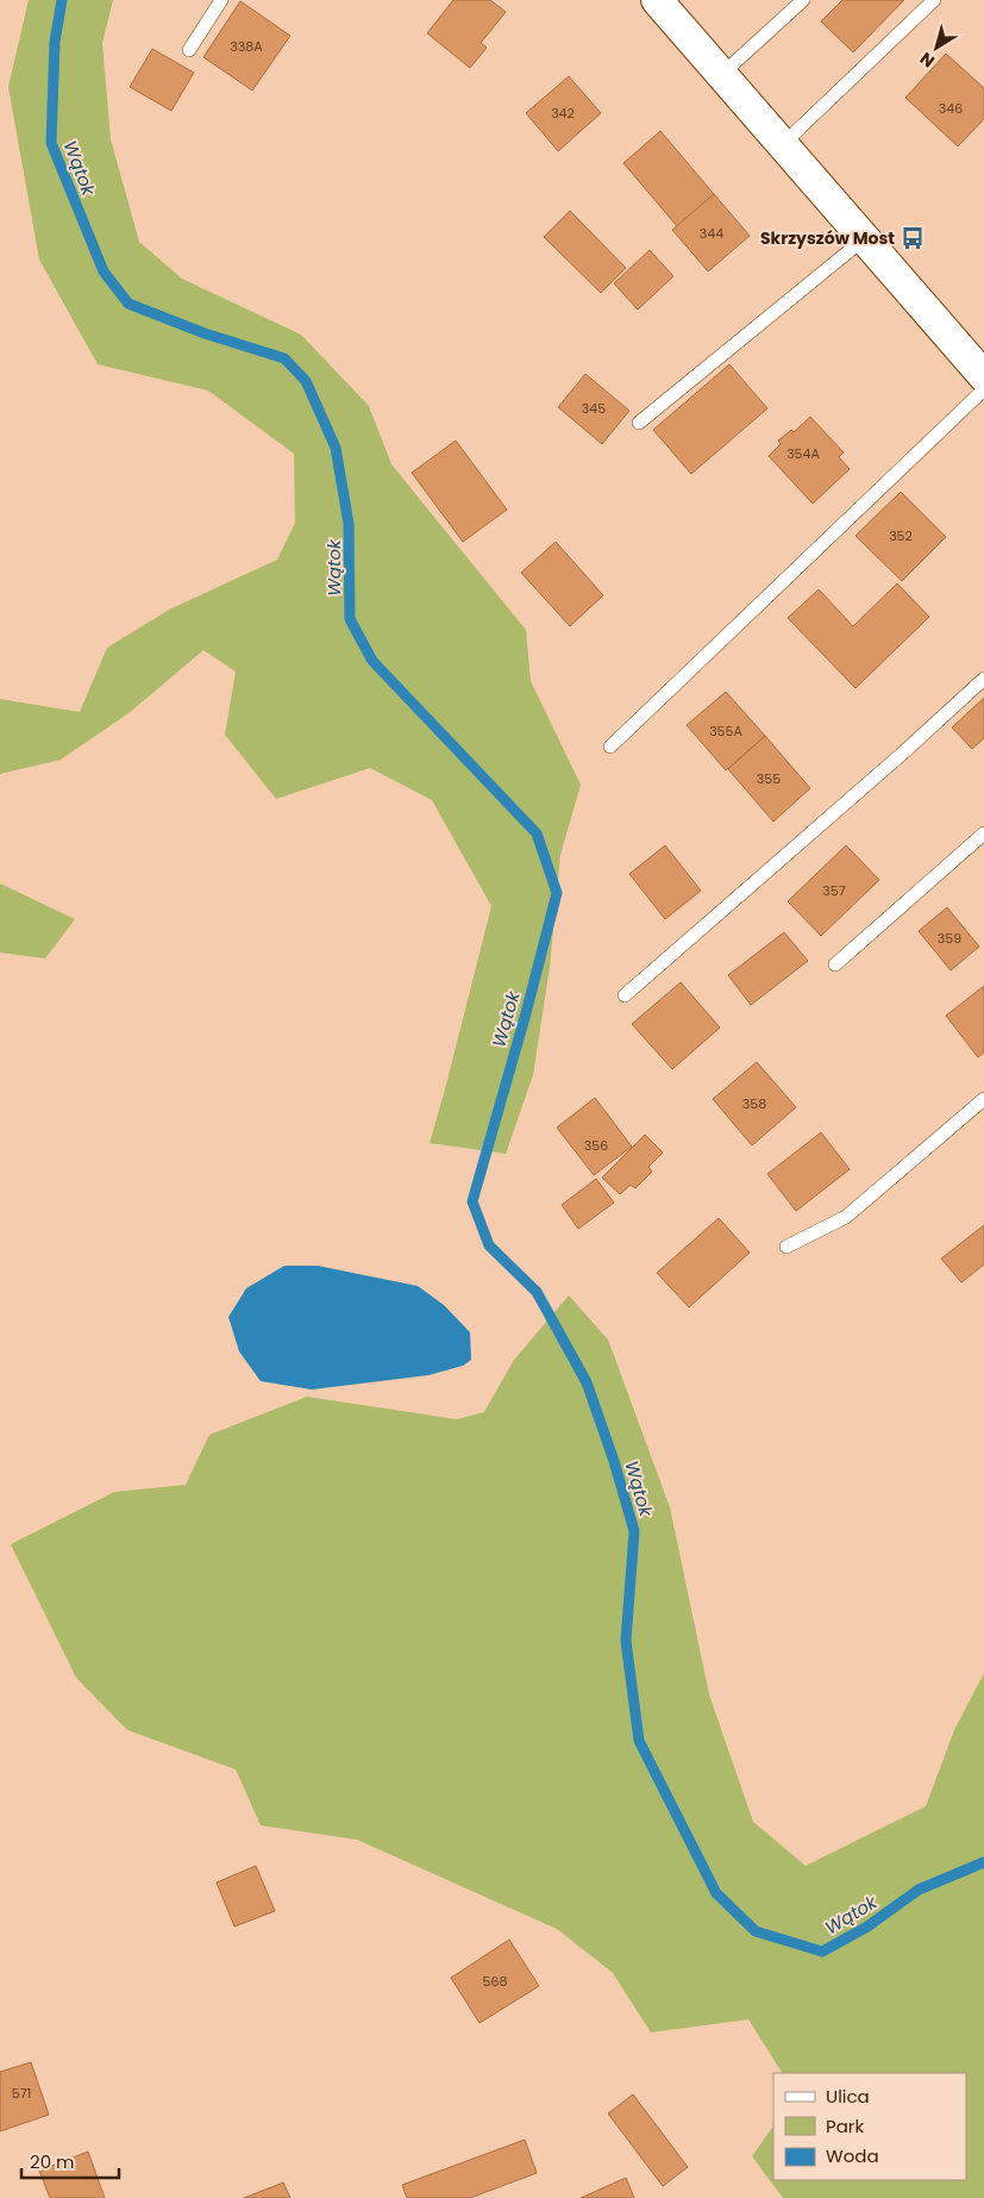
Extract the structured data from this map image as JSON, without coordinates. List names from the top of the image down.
{
  "water": ["Wątok"],
  "places": {
    "bus stop": ["Skrzyszów Most"]
  },
  "house_numbers": [
    "338A",
    "346",
    "342",
    "344",
    "345",
    "354A",
    "352",
    "355A",
    "355",
    "357",
    "359",
    "358",
    "356",
    "568",
    "571"
  ],
  "legend": ["Ulica", "Park", "Woda"],
  "scale_bar": "20 m",
  "north": "bottom left"
}
